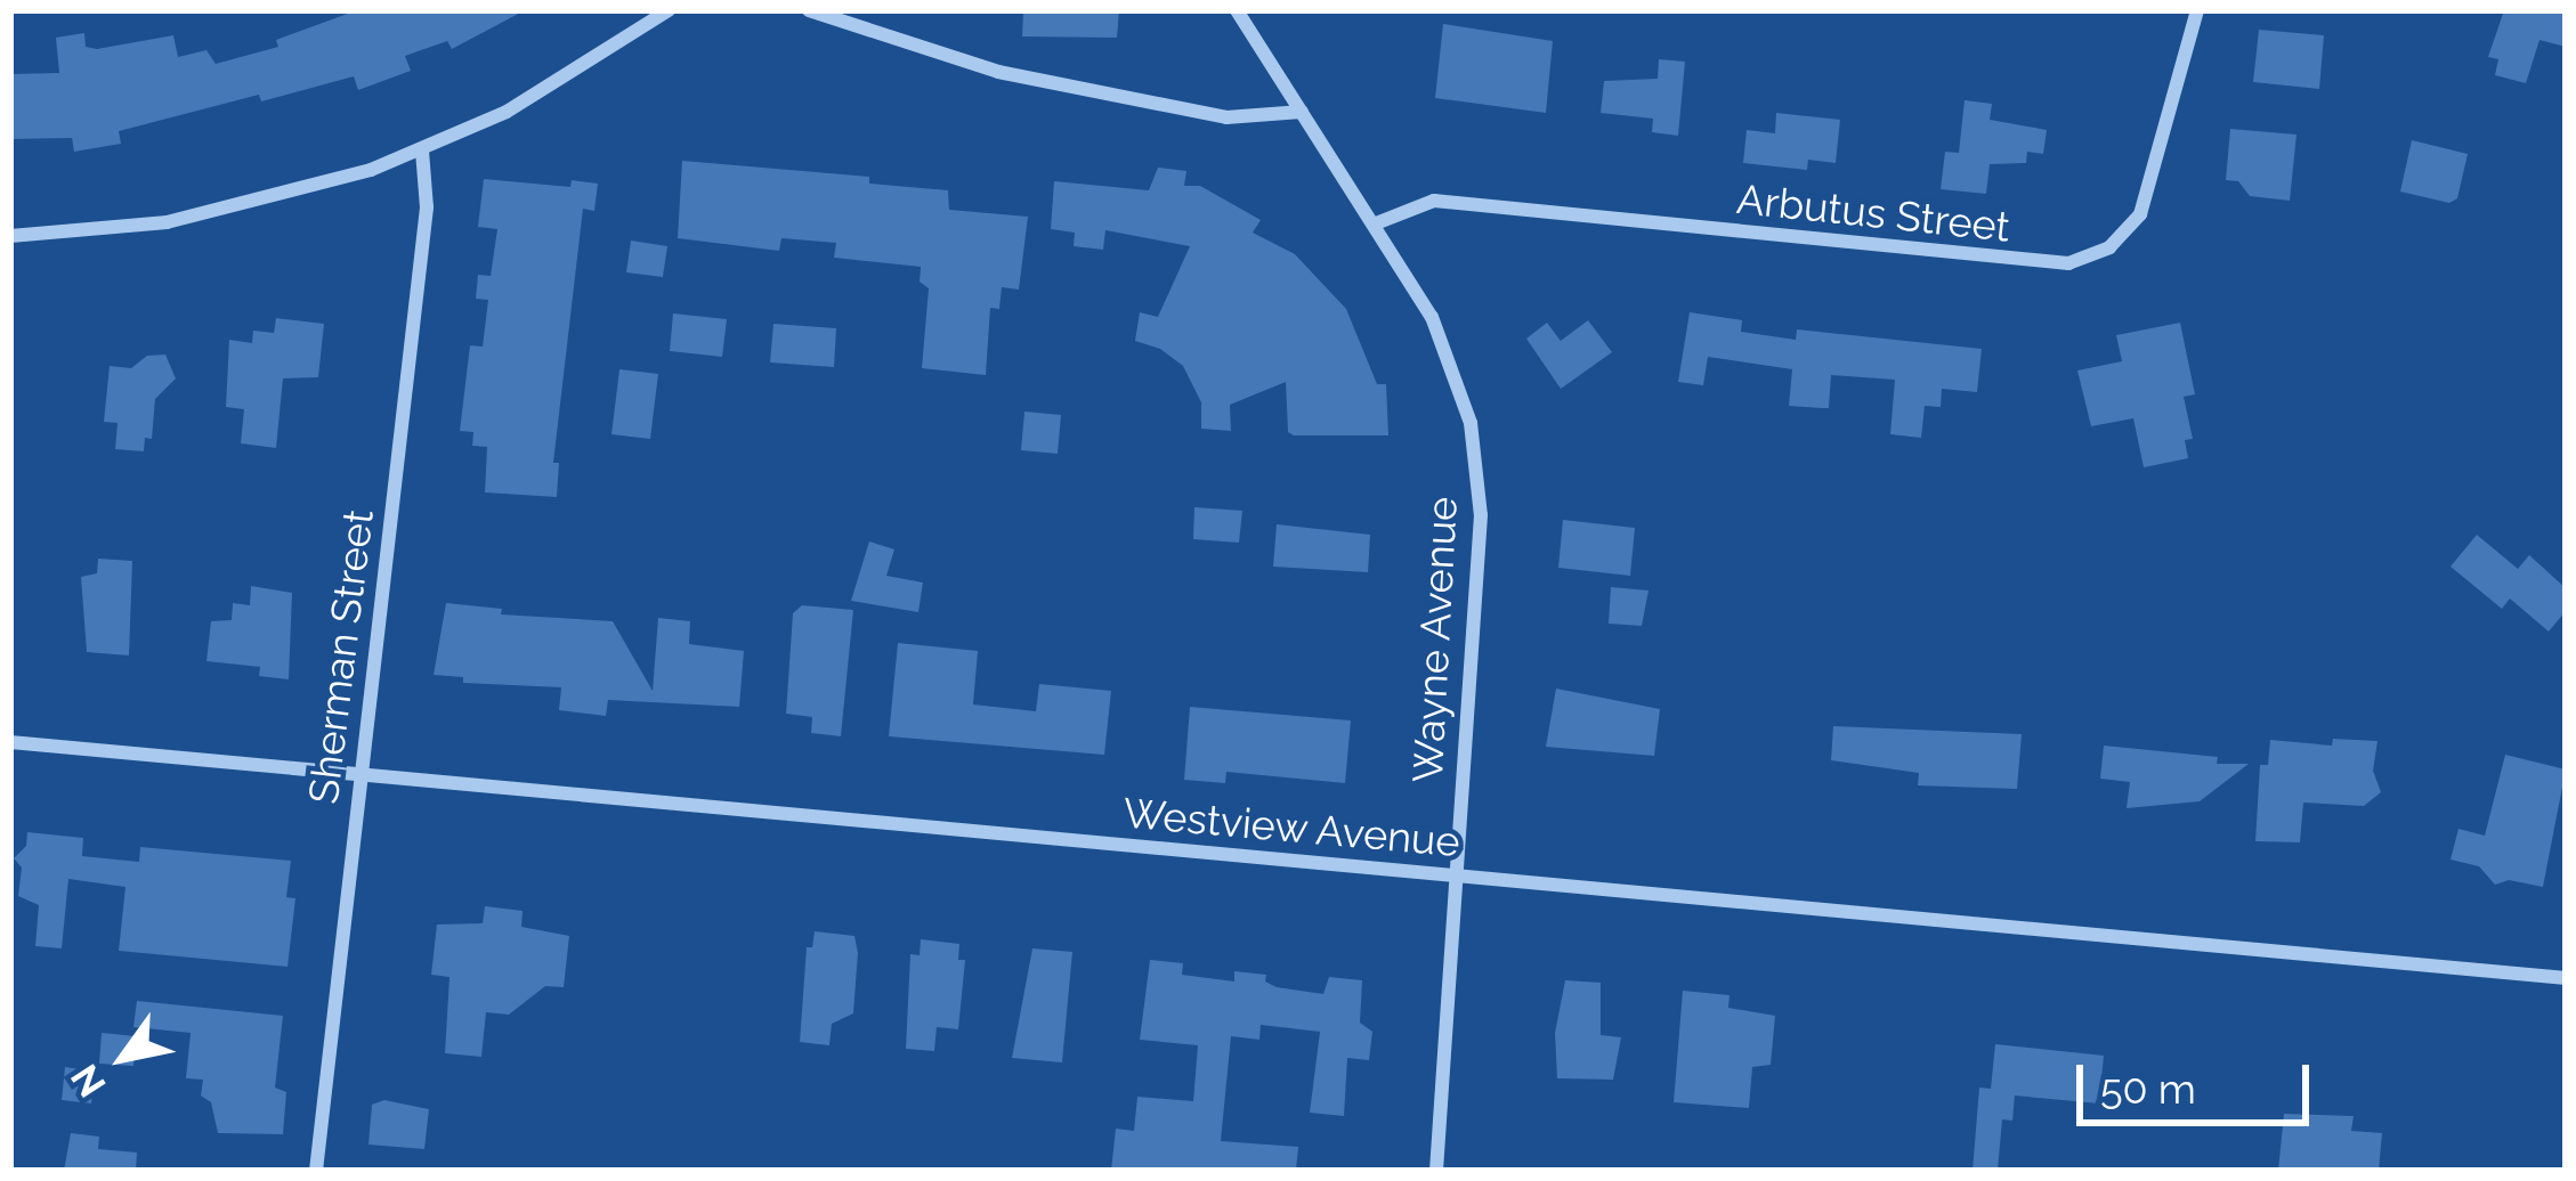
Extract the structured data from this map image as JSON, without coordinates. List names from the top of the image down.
{
  "streets": {
    "street": [
      "Arbutus Street",
      "Wayne Avenue",
      "Sherman Street",
      "Westview Avenue"
    ]
  },
  "crossings": [
    ["Arbutus Street", "Wayne Avenue"],
    ["Wayne Avenue", "Westview Avenue"],
    ["Sherman Street", "Westview Avenue"]
  ],
  "scale_bar": "50 m",
  "north": "bottom left"
}
